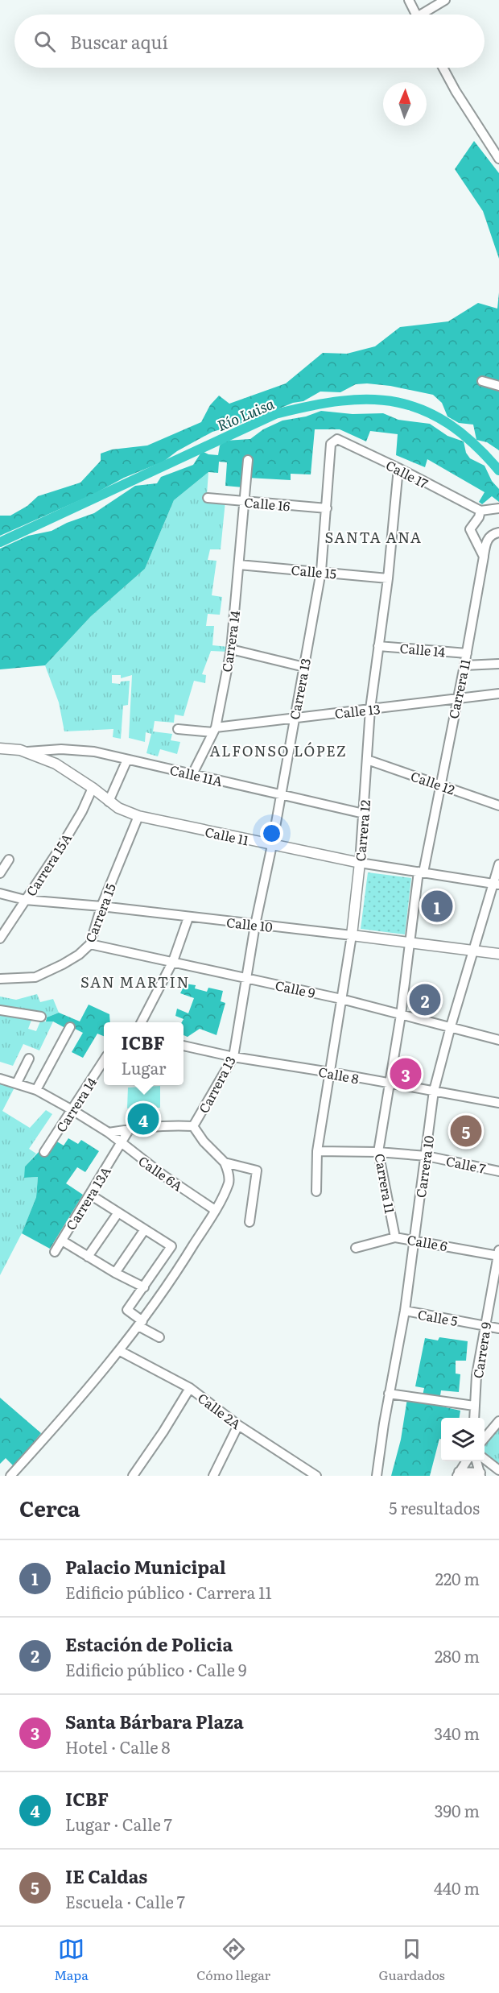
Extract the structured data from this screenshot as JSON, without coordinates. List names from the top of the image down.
{
  "streets": {
    "main road": ["Carrera 12", "Calle 11", "Calle 10"],
    "street": [
      "Calle 17",
      "Calle 16",
      "Calle 15",
      "Carrera 14",
      "Calle 14",
      "Carrera 13",
      "Carrera 11",
      "Calle 13",
      "Calle 11A",
      "Calle 12",
      "Carrera 15A",
      "Carrera 15",
      "Calle 9",
      "Calle 8",
      "Calle 7",
      "Carrera 10",
      "Calle 6A",
      "Carrera 13A",
      "Calle 6",
      "Calle 5",
      "Carrera 9",
      "Calle 2A"
    ]
  },
  "crossings": [
    ["Calle 17", "Carrera 13"],
    ["Calle 17", "Carrera 12"],
    ["Calle 16", "Carrera 14"],
    ["Calle 16", "Carrera 13"],
    ["Calle 15", "Carrera 14"],
    ["Calle 15", "Carrera 13"],
    ["Calle 15", "Carrera 12"],
    ["Carrera 14", "Calle 13"],
    ["Carrera 14", "Calle 11A"],
    ["Carrera 14", "Calle 6A"],
    ["Calle 14", "Carrera 11"],
    ["Calle 14", "Carrera 12"],
    ["Carrera 13", "Calle 13"],
    ["Carrera 13", "Calle 11A"],
    ["Carrera 13", "Calle 11"],
    ["Carrera 13", "Calle 10"],
    ["Carrera 13", "Calle 9"],
    ["Carrera 13", "Calle 8"],
    ["Carrera 11", "Calle 13"],
    ["Carrera 11", "Calle 12"],
    ["Carrera 11", "Calle 11"],
    ["Carrera 11", "Calle 10"],
    ["Carrera 11", "Calle 9"],
    ["Carrera 11", "Calle 8"],
    ["Carrera 11", "Calle 7"],
    ["Carrera 11", "Calle 6"],
    ["Calle 13", "Carrera 12"],
    ["Calle 11A", "Carrera 12"],
    ["Calle 11A", "Calle 11"],
    ["Calle 12", "Carrera 12"],
    ["Carrera 12", "Calle 11"],
    ["Carrera 12", "Calle 10"],
    ["Carrera 12", "Calle 9"],
    ["Carrera 12", "Calle 8"],
    ["Carrera 12", "Calle 7"],
    ["Calle 11", "Carrera 15A"],
    ["Calle 11", "Carrera 15"],
    ["Calle 11", "Carrera 10"],
    ["Carrera 15A", "Calle 10"],
    ["Carrera 15", "Calle 10"],
    ["Carrera 15", "Calle 9"],
    ["Calle 10", "Carrera 10"],
    ["Calle 9", "Carrera 10"],
    ["Calle 8", "Carrera 10"],
    ["Calle 7", "Carrera 10"],
    ["Carrera 10", "Calle 6"],
    ["Carrera 10", "Calle 5"],
    ["Calle 6A", "Carrera 13A"],
    ["Calle 6", "Carrera 9"],
    ["Calle 5", "Carrera 9"]
  ],
  "districts": ["SANTA ANA", "ALFONSO LÓPEZ", "SAN MARTIN"],
  "water": ["Río Luisa"],
  "north": "top",
  "page": {
    "search": "Buscar aquí",
    "pins": [
      "1",
      "2",
      "3",
      "4",
      "5"
    ],
    "popup": ["ICBF", "Lugar"],
    "heading": ["Cerca", "5 resultados"],
    "list": [
      {
        "mark": "1",
        "name": "Palacio Municipal",
        "note": "Edificio público · Carrera 11",
        "value": "220 m"
      },
      {
        "mark": "2",
        "name": "Estación de Policia",
        "note": "Edificio público · Calle 9",
        "value": "280 m"
      },
      {
        "mark": "3",
        "name": "Santa Bárbara Plaza",
        "note": "Hotel · Calle 8",
        "value": "340 m"
      },
      {
        "mark": "4",
        "name": "ICBF",
        "note": "Lugar · Calle 7",
        "value": "390 m"
      },
      {
        "mark": "5",
        "name": "IE Caldas",
        "note": "Escuela · Calle 7",
        "value": "440 m"
      }
    ],
    "nav": ["Mapa", "Cómo llegar", "Guardados"]
  }
}
